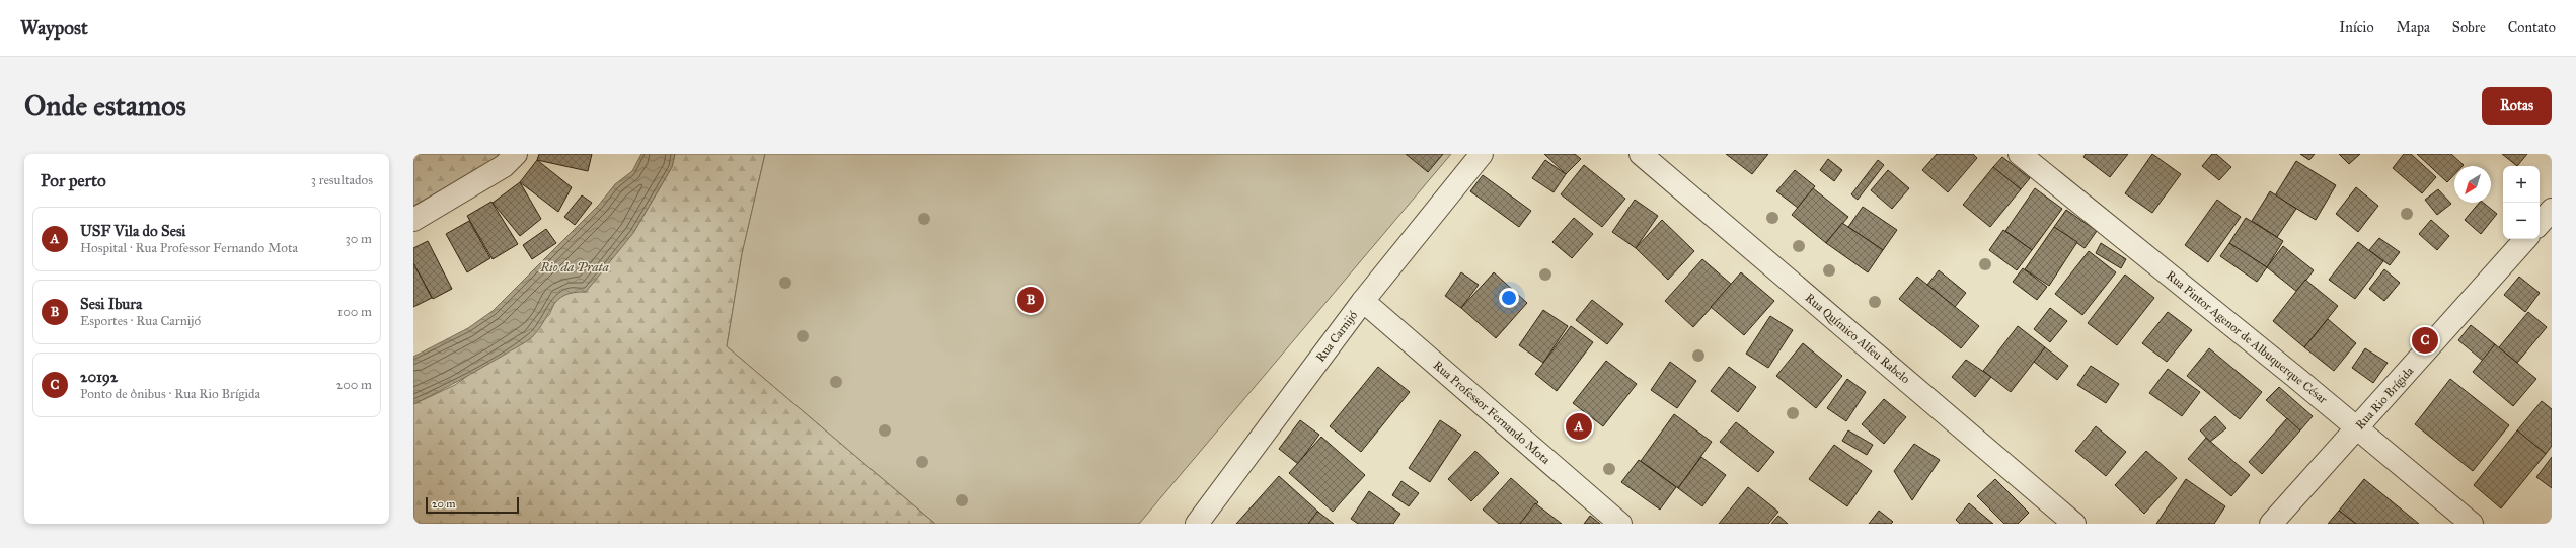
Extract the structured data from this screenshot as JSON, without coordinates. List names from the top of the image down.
{
  "streets": {
    "street": [
      "Rua Carnijó",
      "Rua Pintor Agenor de Albuquerque César",
      "Rua Químico Alfeu Rabelo",
      "Rua Rio Brígida",
      "Rua Professor Fernando Mota"
    ]
  },
  "crossings": [
    ["Rua Carnijó", "Rua Professor Fernando Mota"],
    ["Rua Pintor Agenor de Albuquerque César", "Rua Rio Brígida"]
  ],
  "water": ["Rio da Prata"],
  "scale_bar": "20 m",
  "north": "bottom left",
  "page": {
    "header": "Waypost",
    "nav": [
      "Início",
      "Mapa",
      "Sobre",
      "Contato"
    ],
    "buttons": "Rotas",
    "title": "Onde estamos",
    "heading": ["Por perto", "3 resultados"],
    "map_buttons": ["+", "−"],
    "list": [
      {
        "mark": "A",
        "name": "USF Vila do Sesi",
        "note": "Hospital · Rua Professor Fernando Mota",
        "value": "30 m"
      },
      {
        "mark": "B",
        "name": "Sesi Ibura",
        "note": "Esportes · Rua Carnijó",
        "value": "100 m"
      },
      {
        "mark": "C",
        "name": "20192",
        "note": "Ponto de ônibus · Rua Rio Brígida",
        "value": "200 m"
      }
    ],
    "pins": ["B", "C", "A"],
    "scale": "20 m"
  }
}
